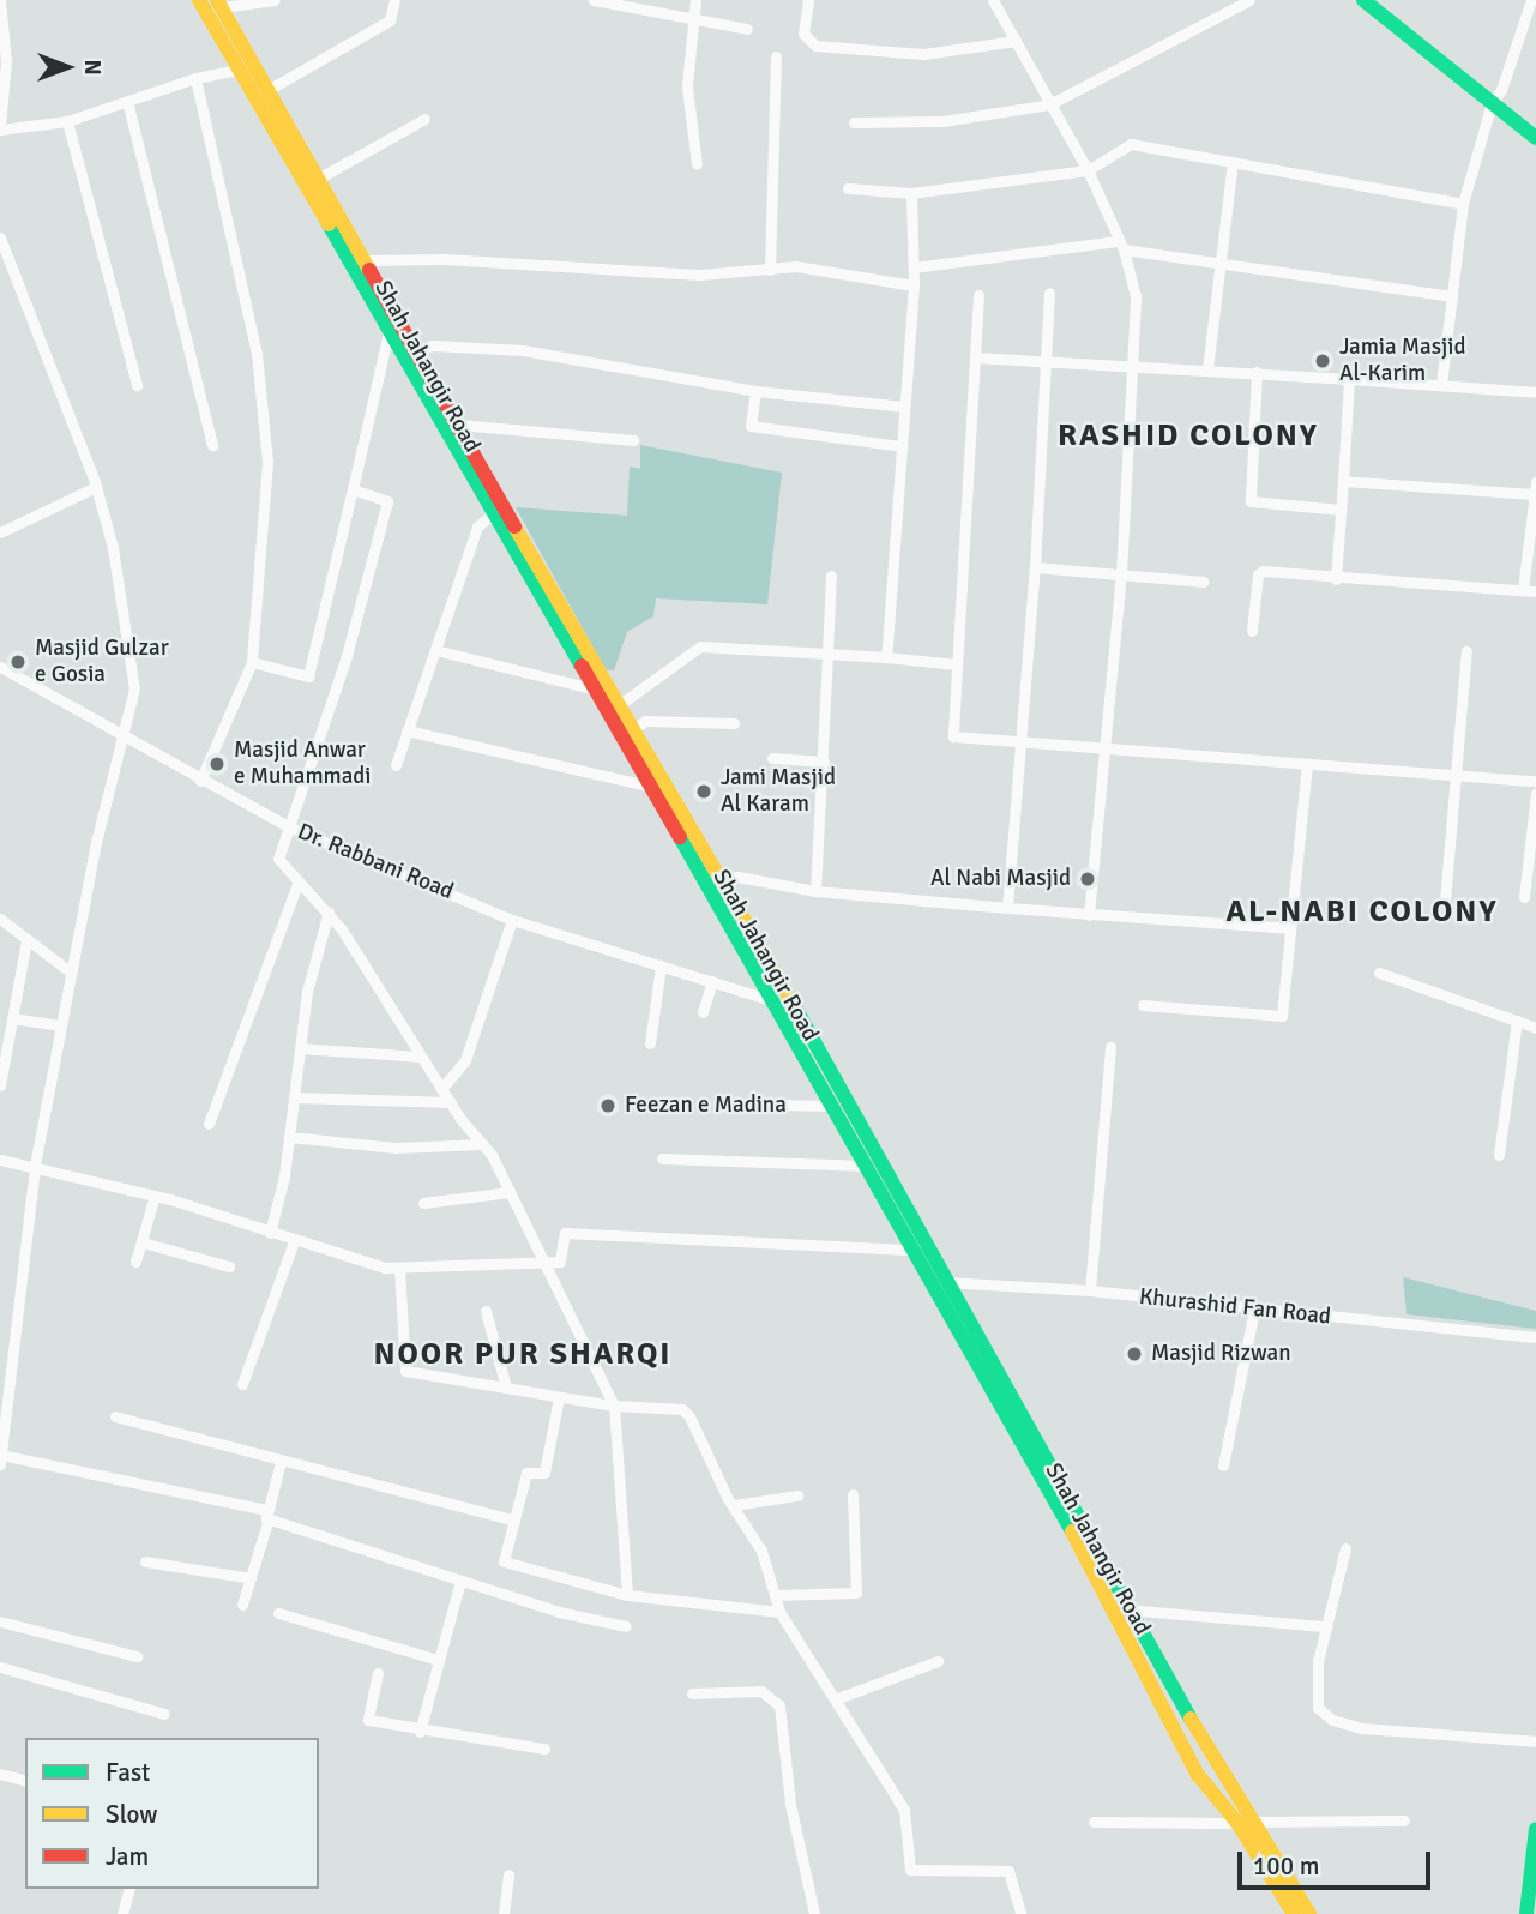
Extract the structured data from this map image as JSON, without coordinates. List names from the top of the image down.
{
  "streets": {
    "street": ["Shah Jahangir Road", "Dr. Rabbani Road", "Khurashid Fan Road"]
  },
  "crossings": [
    ["Shah Jahangir Road", "Dr. Rabbani Road"],
    ["Shah Jahangir Road", "Khurashid Fan Road"]
  ],
  "districts": ["RASHID COLONY", "AL-NABI COLONY", "NOOR PUR SHARQI"],
  "places": [
    "Jamia Masjid Al-Karim",
    "Masjid Gulzar e Gosia",
    "Masjid Anwar e Muhammadi",
    "Jami Masjid Al Karam",
    "Al Nabi Masjid",
    "Feezan e Madina",
    "Masjid Rizwan"
  ],
  "legend": ["Fast", "Slow", "Jam"],
  "scale_bar": "100 m",
  "north": "right"
}
